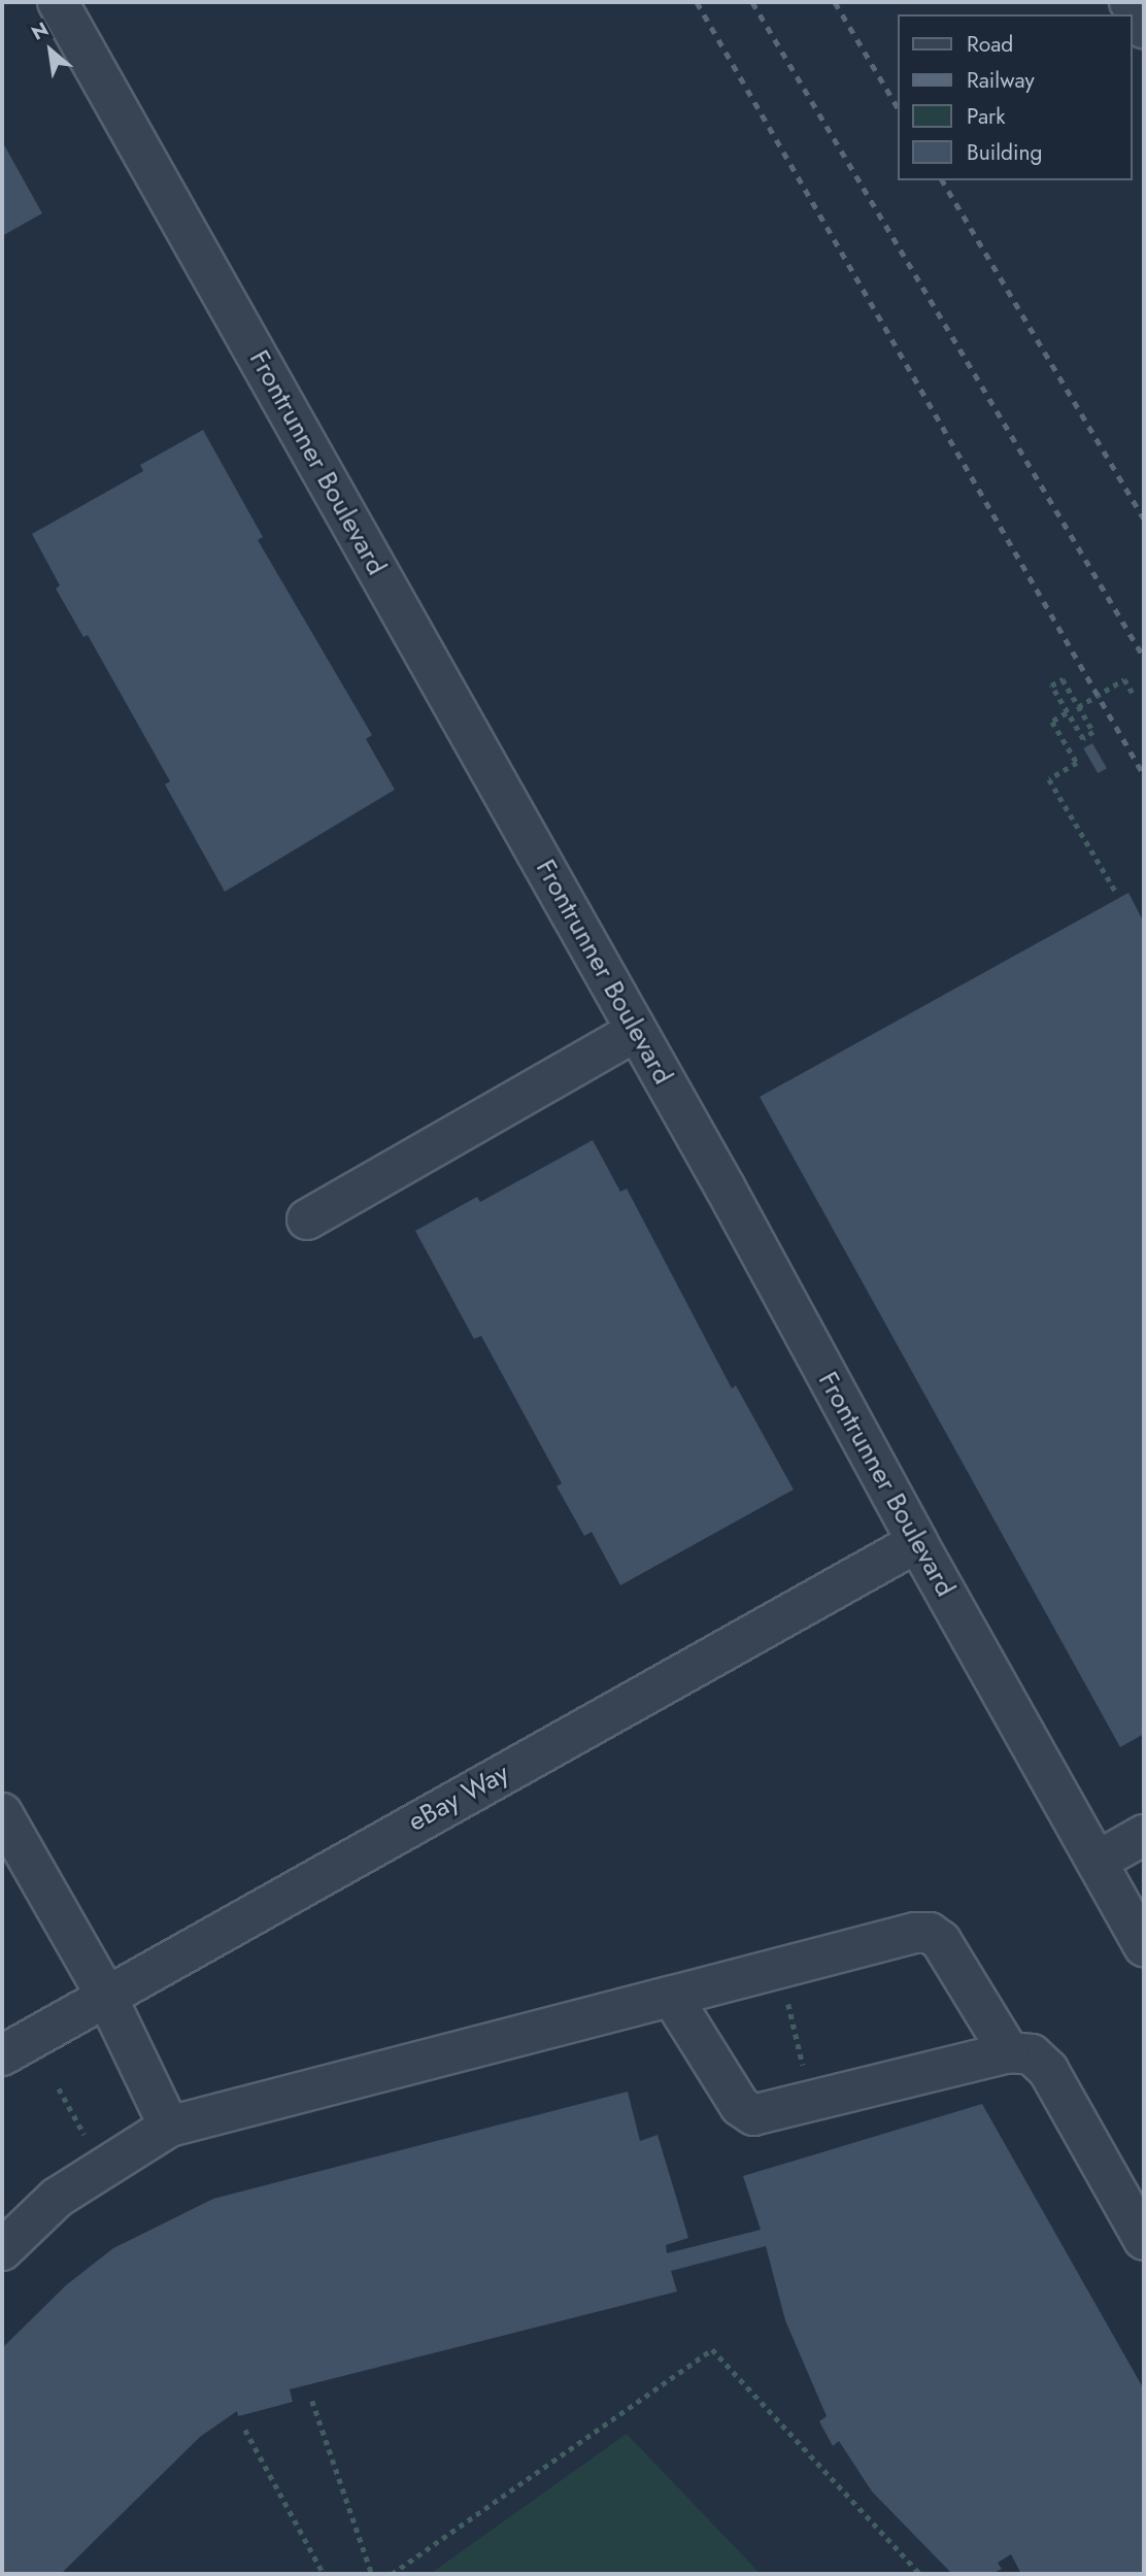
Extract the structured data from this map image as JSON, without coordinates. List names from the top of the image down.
{
  "streets": {
    "street": ["Frontrunner Boulevard", "eBay Way"]
  },
  "crossings": [
    ["Frontrunner Boulevard", "eBay Way"]
  ],
  "legend": [
    "Road",
    "Railway",
    "Park",
    "Building"
  ],
  "north": "top left"
}
